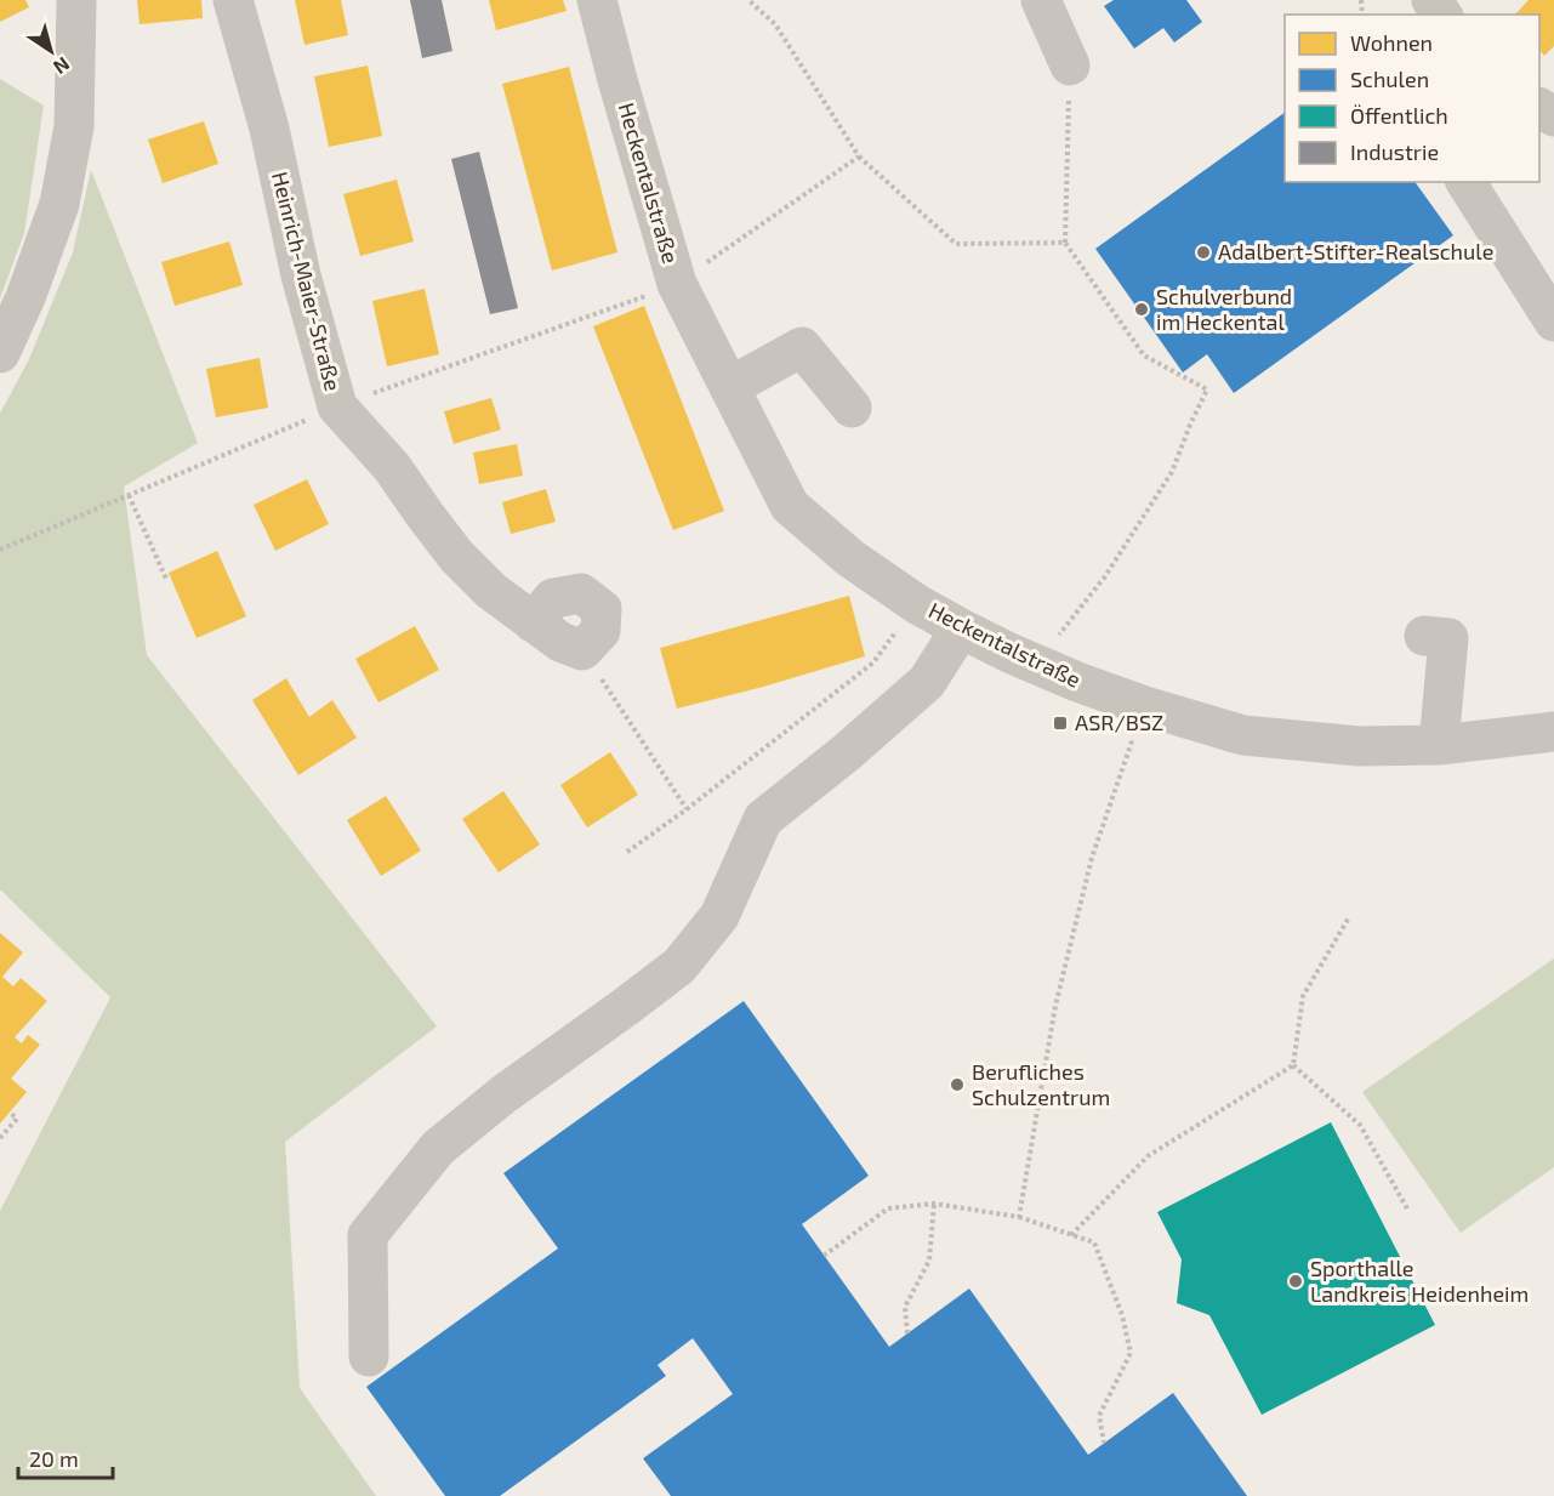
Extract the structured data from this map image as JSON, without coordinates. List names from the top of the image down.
{
  "streets": {
    "street": ["Heckentalstraße", "Heinrich-Maier-Straße"]
  },
  "places": {
    "other": [
      "Adalbert-Stifter-Realschule",
      "Schulverbund im Heckental",
      "Berufliches Schulzentrum",
      "Sporthalle Landkreis Heidenheim"
    ],
    "transit": ["ASR/BSZ"]
  },
  "legend": [
    "Wohnen",
    "Schulen",
    "Öffentlich",
    "Industrie"
  ],
  "scale_bar": "20 m",
  "north": "bottom right"
}
